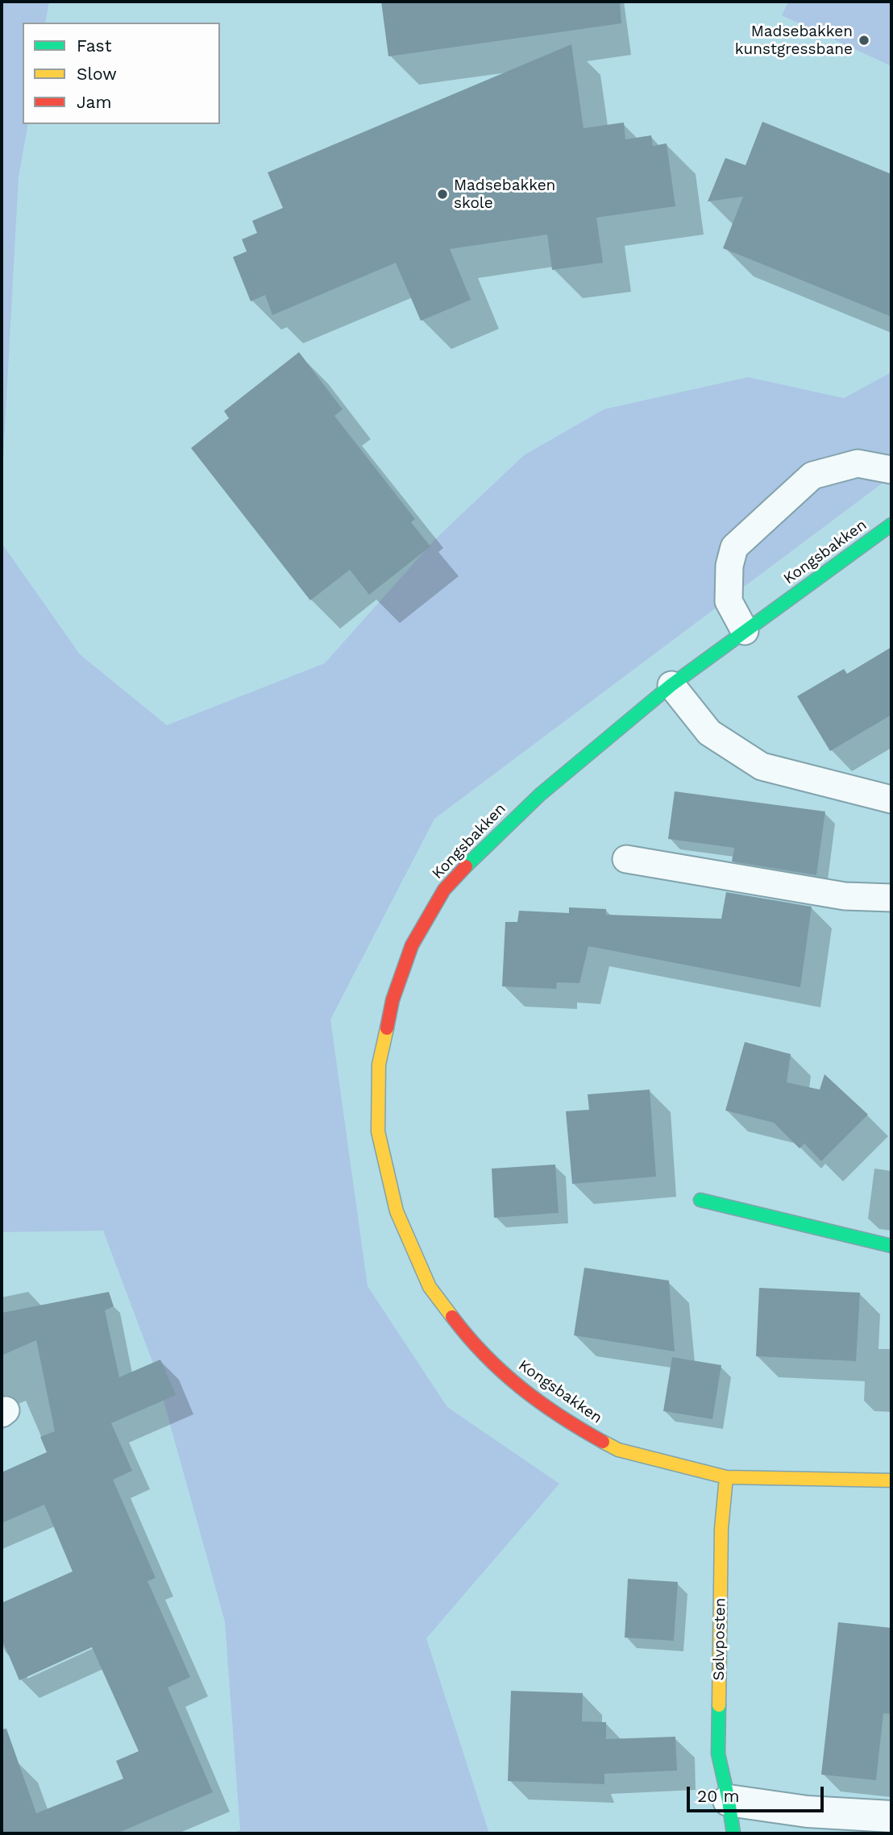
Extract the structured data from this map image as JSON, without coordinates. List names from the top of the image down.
{
  "streets": {
    "street": ["Kongsbakken", "Sølvposten"]
  },
  "crossings": [
    ["Kongsbakken", "Sølvposten"]
  ],
  "places": ["Madsebakken kunstgressbane", "Madsebakken skole"],
  "legend": ["Fast", "Slow", "Jam"],
  "scale_bar": "20 m"
}
